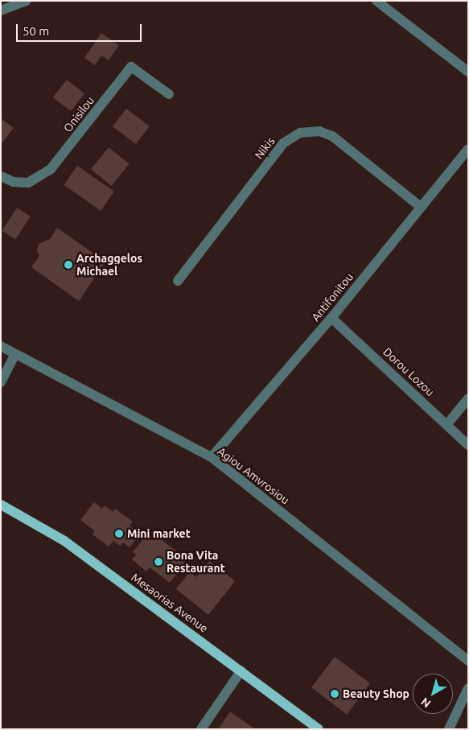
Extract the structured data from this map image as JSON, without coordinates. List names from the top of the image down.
{
  "streets": {
    "main road": ["Mesaorias Avenue"],
    "street": [
      "Onisilou",
      "Nikis",
      "Antifonitou",
      "Dorou Lozou",
      "Agiou Amvrosiou"
    ]
  },
  "crossings": [
    ["Nikis", "Antifonitou"],
    ["Antifonitou", "Dorou Lozou"],
    ["Antifonitou", "Agiou Amvrosiou"]
  ],
  "places": [
    "Archaggelos Michael",
    "Mini market",
    "Bona Vita Restaurant",
    "Beauty Shop"
  ],
  "scale_bar": "50 m",
  "north": "bottom left"
}
